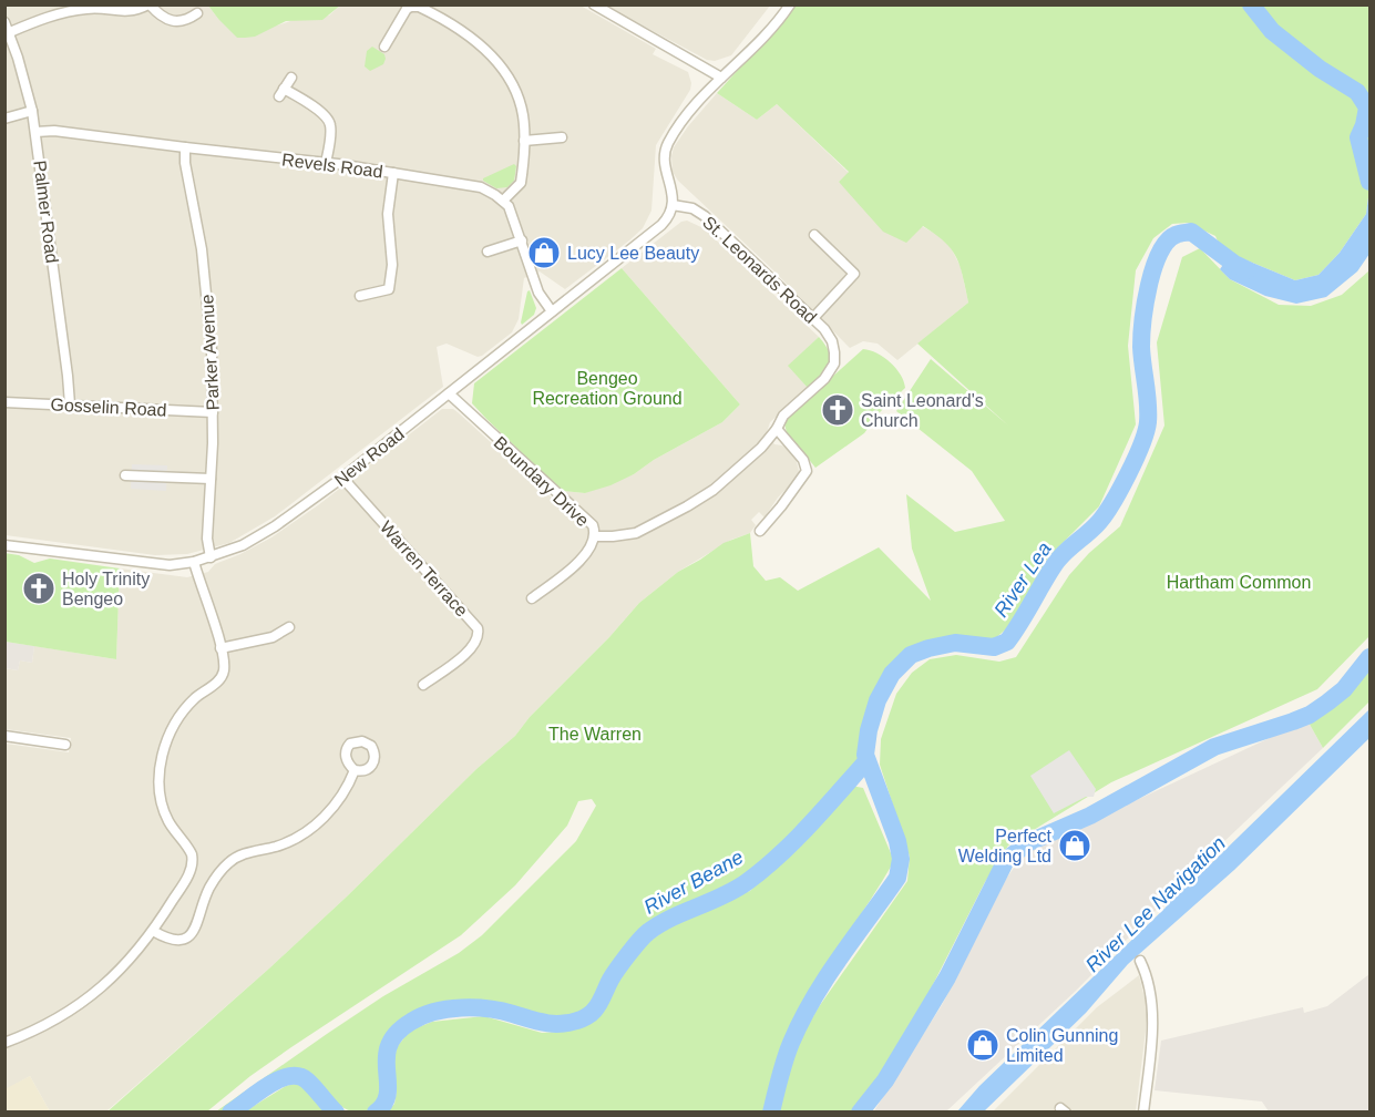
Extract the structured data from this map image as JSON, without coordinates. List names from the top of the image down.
{
  "streets": {
    "street": [
      "Revels Road",
      "Palmer Road",
      "St. Leonards Road",
      "Parker Avenue",
      "Gosselin Road",
      "New Road",
      "Boundary Drive",
      "Warren Terrace"
    ]
  },
  "crossings": [
    ["Revels Road", "Palmer Road"],
    ["Revels Road", "Parker Avenue"],
    ["Palmer Road", "Gosselin Road"],
    ["St. Leonards Road", "New Road"],
    ["St. Leonards Road", "Boundary Drive"],
    ["Parker Avenue", "Gosselin Road"],
    ["Parker Avenue", "New Road"],
    ["New Road", "Boundary Drive"],
    ["New Road", "Warren Terrace"]
  ],
  "water": ["River Lea", "River Beane", "River Lee Navigation"],
  "parks": ["Bengeo Recreation Ground", "Hartham Common", "The Warren"],
  "places": {
    "shop": ["Lucy Lee Beauty", "Perfect Welding Ltd", "Colin Gunning Limited"],
    "church": ["Saint Leonard's Church", "Holy Trinity Bengeo"]
  }
}
